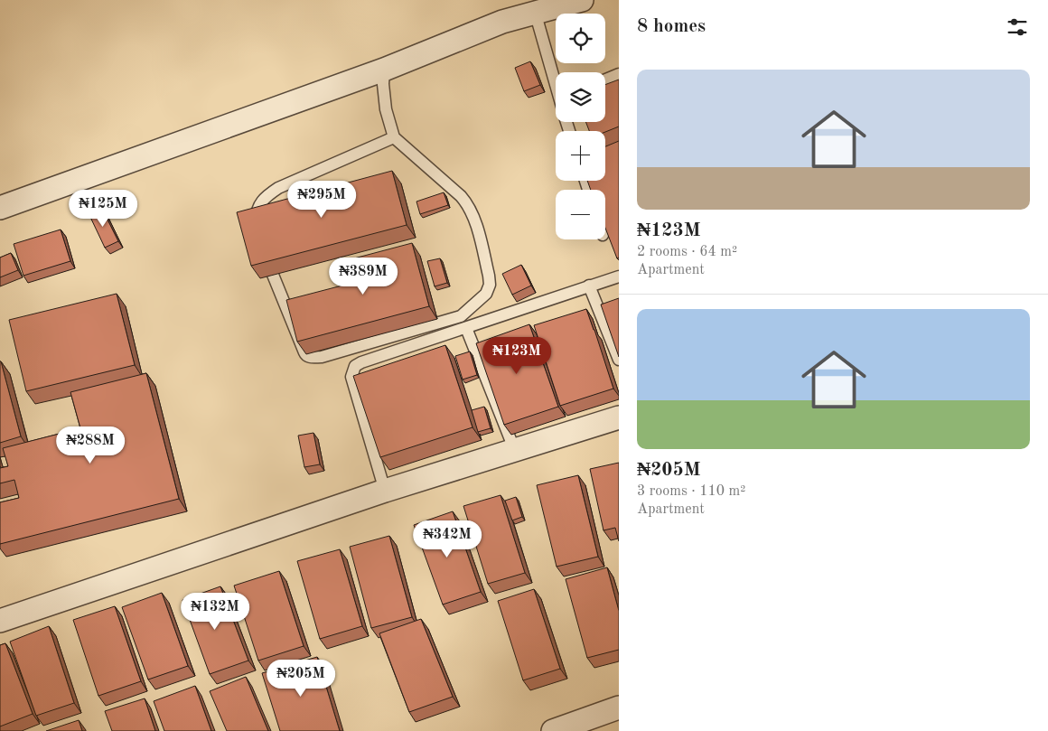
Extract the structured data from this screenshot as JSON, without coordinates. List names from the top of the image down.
{
  "page": {
    "heading": "8 homes",
    "map_buttons": ["+", "−"],
    "list": [
      {
        "name": "₦123M",
        "note": "2 rooms · 64 m² · Apartment"
      },
      {
        "name": "₦205M",
        "note": "3 rooms · 110 m² · Apartment"
      }
    ],
    "price": [
      "₦295M",
      "₦125M",
      "₦389M",
      "₦123M",
      "₦288M",
      "₦342M",
      "₦132M",
      "₦205M"
    ]
  }
}
